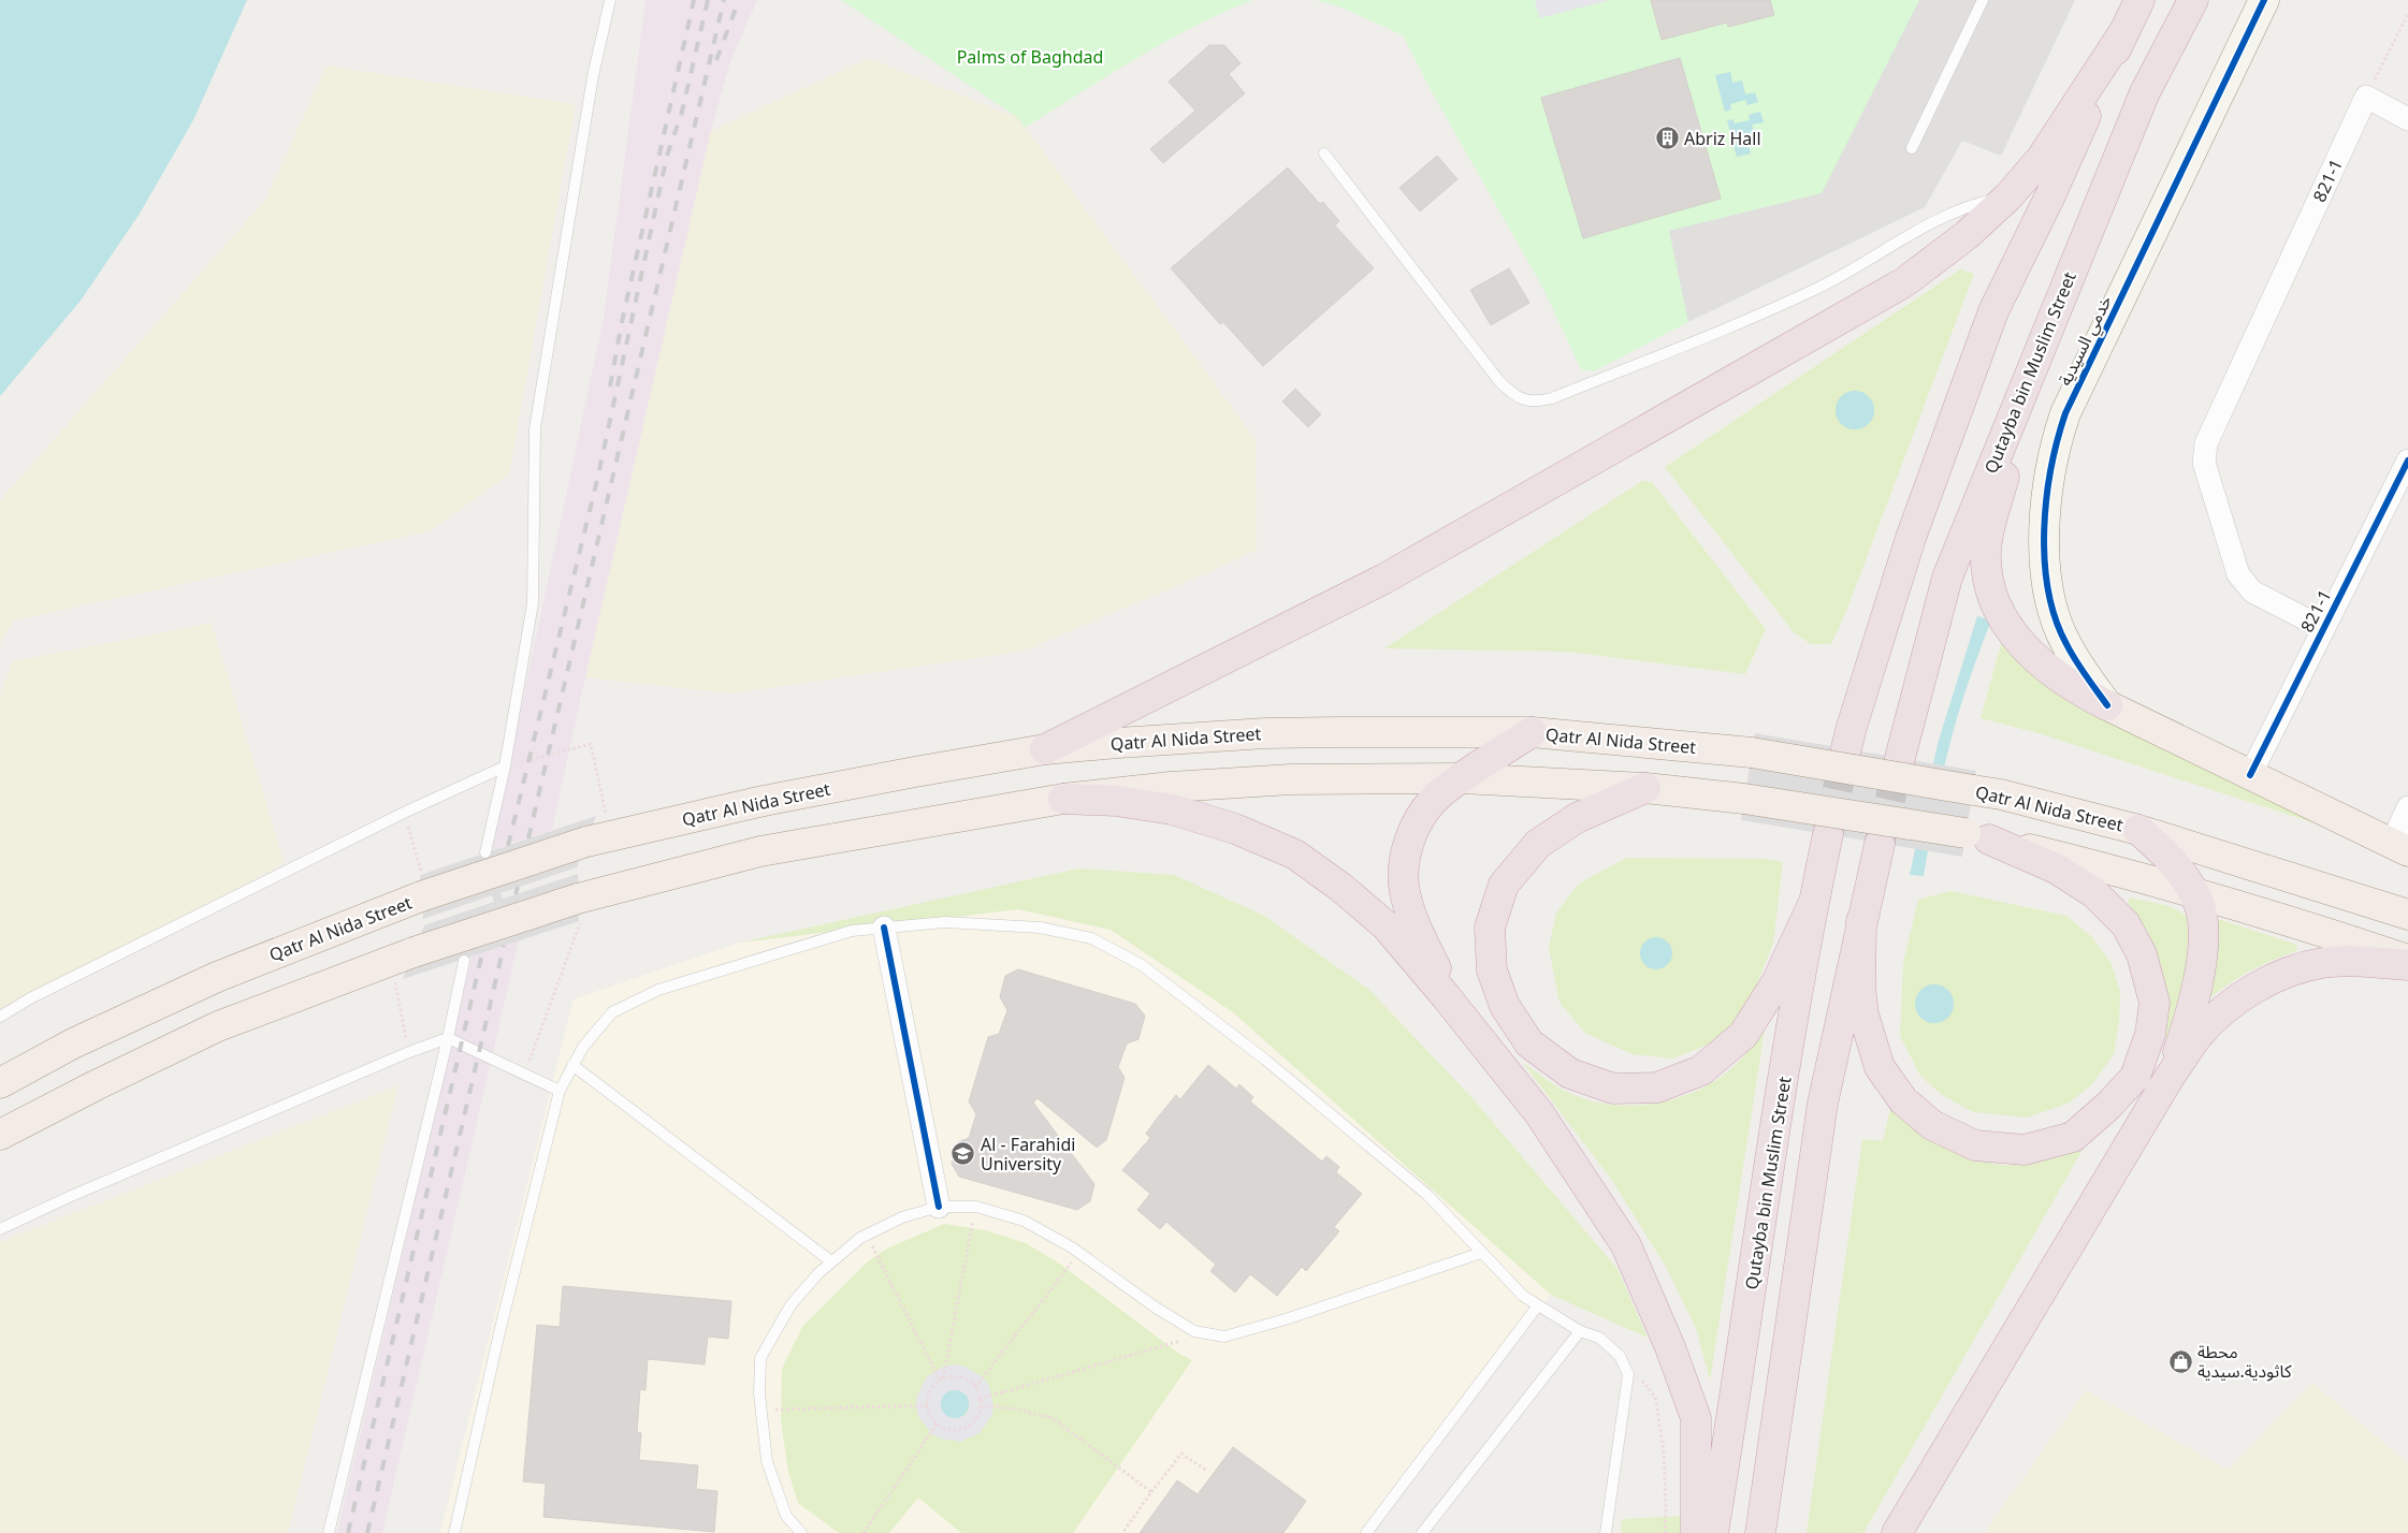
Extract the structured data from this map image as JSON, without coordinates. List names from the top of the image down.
{
  "streets": {
    "highway": ["Qutayba bin Muslim Street"],
    "main road": ["Qatr Al Nida Street"],
    "street": ["821-1", "خدمي السيدية"]
  },
  "parks": ["Palms of Baghdad"],
  "places": {
    "building": ["Abriz Hall"],
    "school or university": ["Al - Farahidi University"],
    "shop": ["محطة كاثودية.سيدية"]
  }
}
